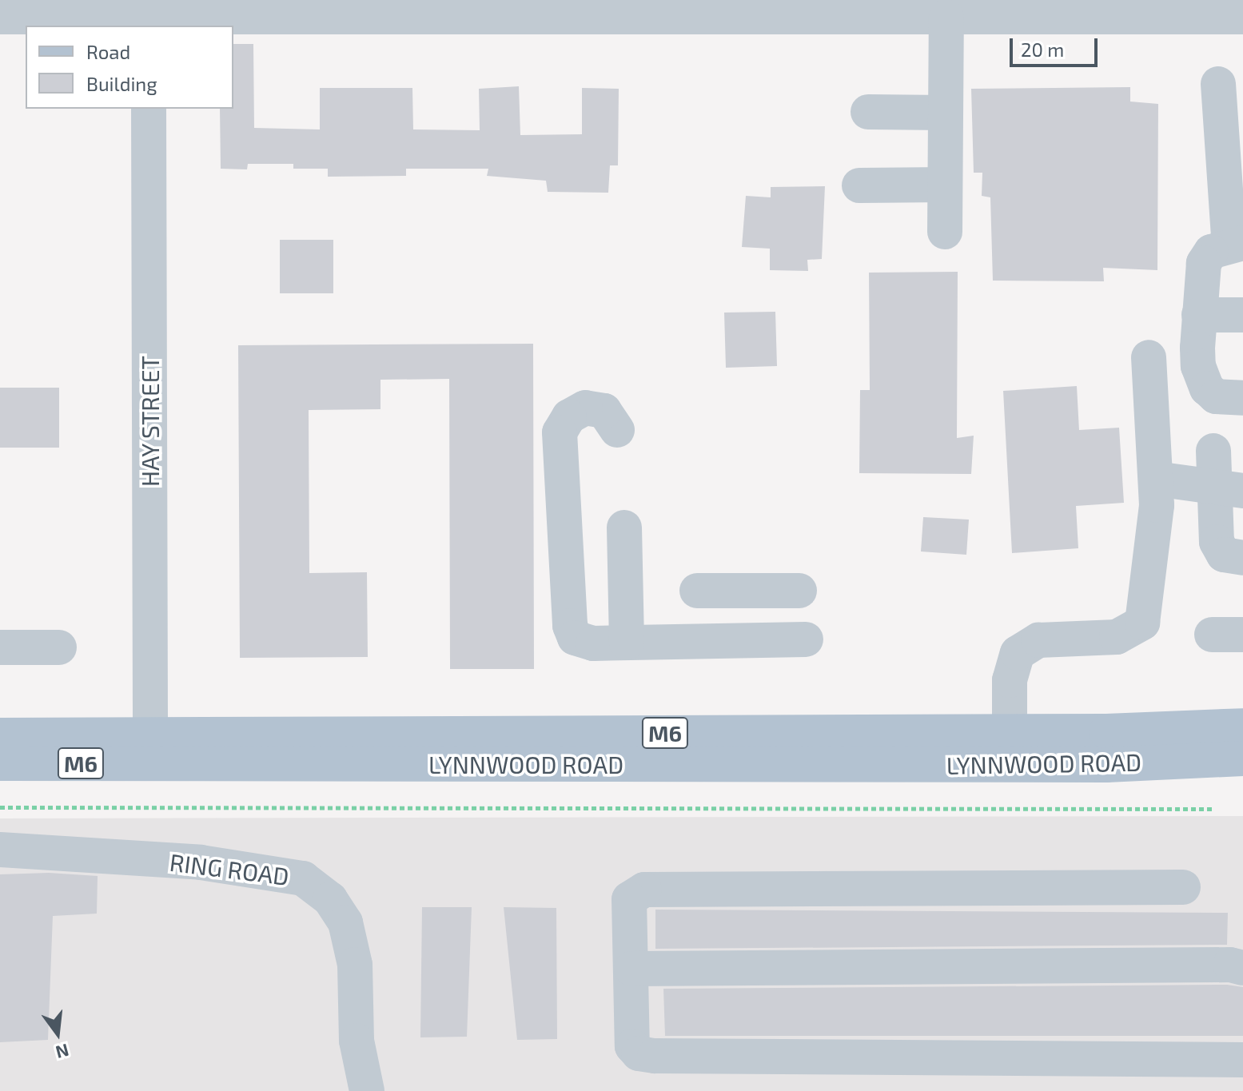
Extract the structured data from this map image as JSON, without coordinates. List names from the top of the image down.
{
  "streets": {
    "main road": ["M6", "LYNNWOOD ROAD"],
    "street": ["HAY STREET", "RING ROAD"]
  },
  "crossings": [
    ["HAY STREET", "LYNNWOOD ROAD"]
  ],
  "legend": ["Road", "Building"],
  "scale_bar": "20 m",
  "north": "bottom"
}
